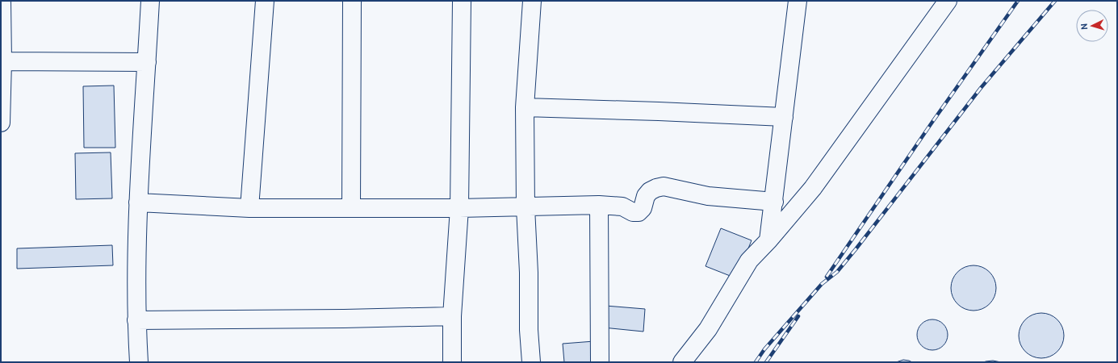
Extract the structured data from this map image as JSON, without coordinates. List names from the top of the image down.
{
  "north": "left"
}
